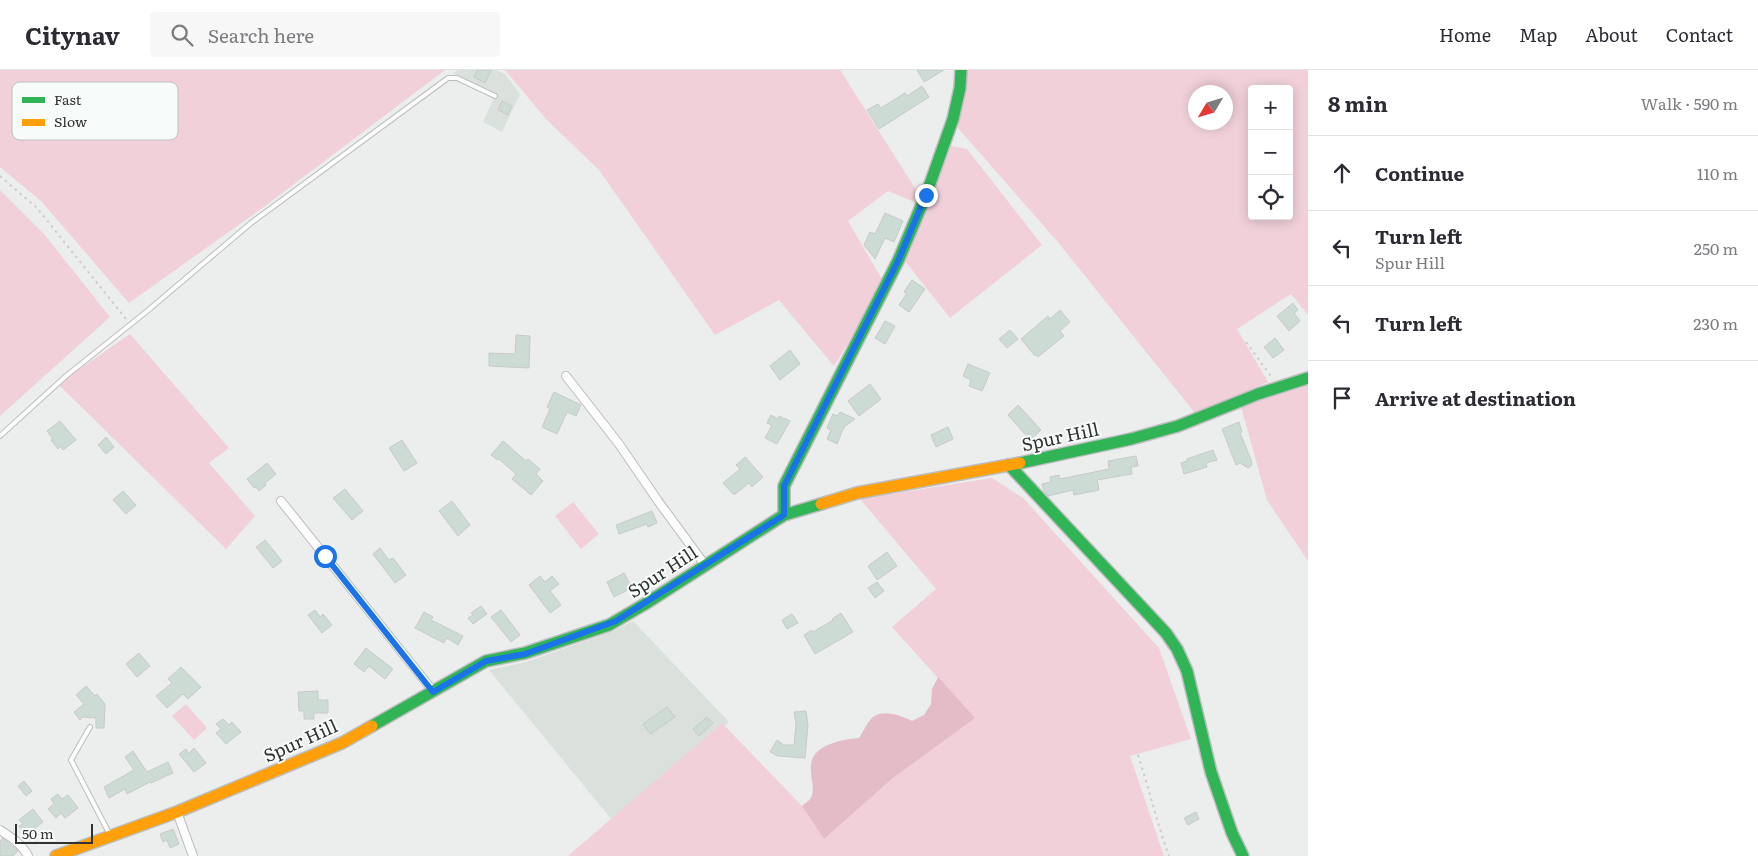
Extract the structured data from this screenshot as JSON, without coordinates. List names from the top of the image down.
{
  "streets": {
    "street": ["Spur Hill"]
  },
  "legend": ["Fast", "Slow"],
  "scale_bar": "50 m",
  "north": "bottom left",
  "page": {
    "header": "Citynav",
    "search": "Search here",
    "nav": [
      "Home",
      "Map",
      "About",
      "Contact"
    ],
    "heading": ["8 min", "Walk · 590 m"],
    "map_buttons": ["+", "−"],
    "list": [
      ["Continue", "110 m"],
      ["Turn left", "Spur Hill", "250 m"],
      ["Turn left", "230 m"],
      "Arrive at destination"
    ],
    "scale": "50 m"
  }
}
